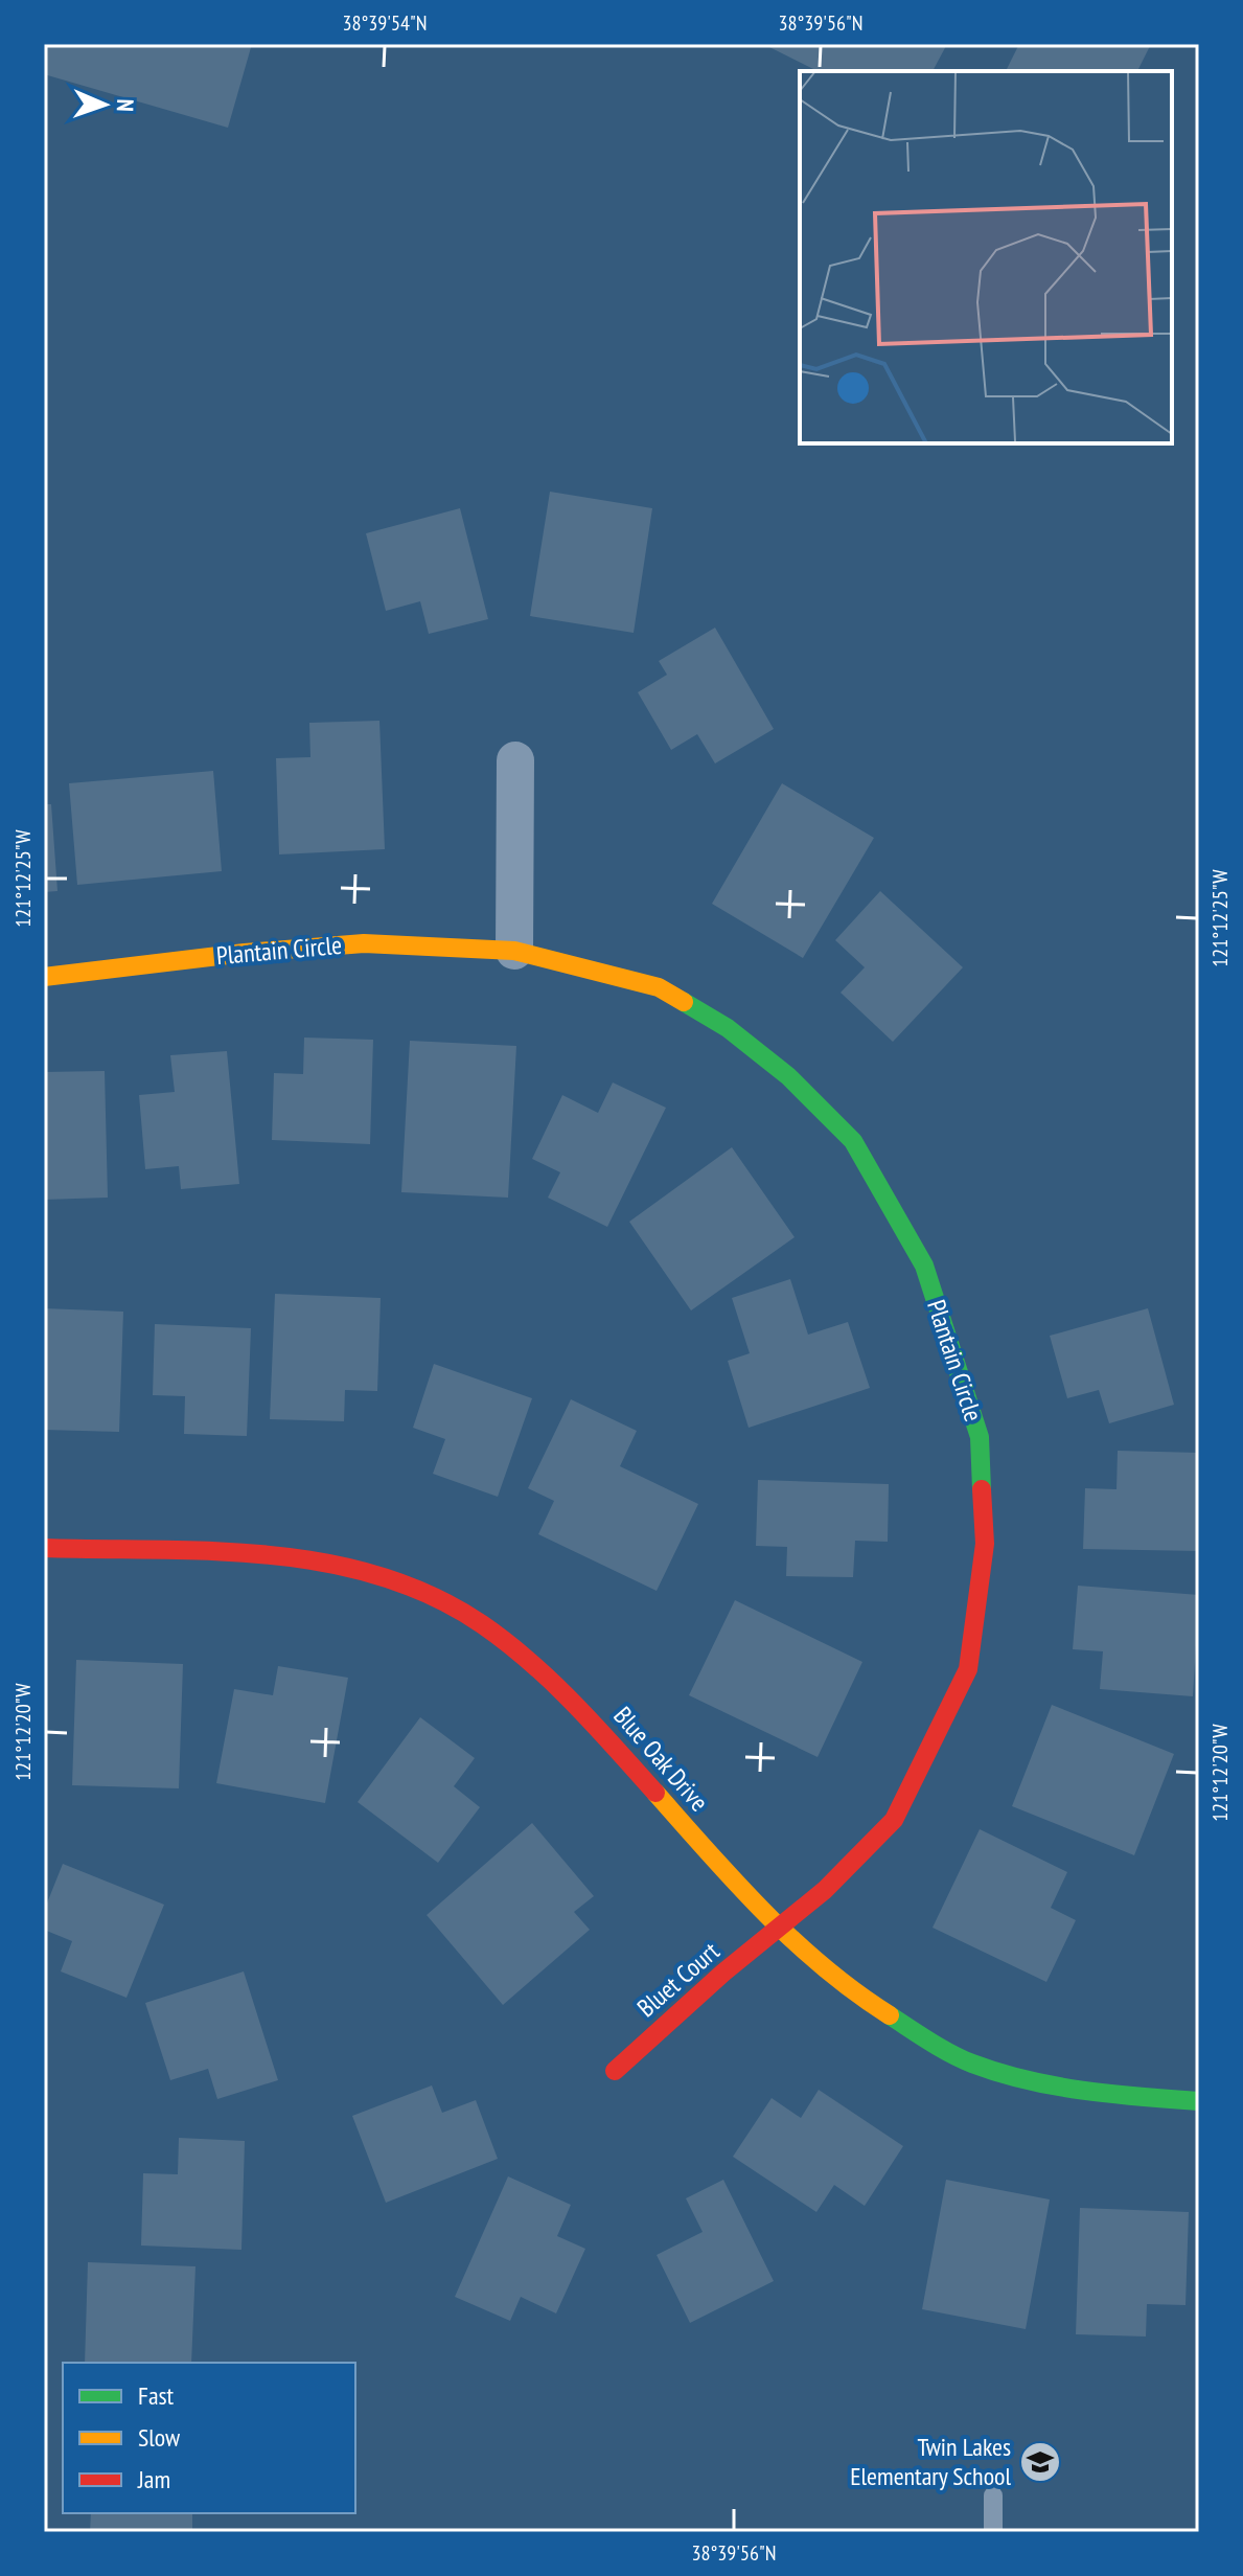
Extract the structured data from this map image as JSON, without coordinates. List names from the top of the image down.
{
  "streets": {
    "street": ["Plantain Circle", "Blue Oak Drive", "Bluet Court"]
  },
  "crossings": [
    ["Plantain Circle", "Blue Oak Drive"],
    ["Plantain Circle", "Bluet Court"],
    ["Blue Oak Drive", "Bluet Court"]
  ],
  "places": {
    "school or university": ["Twin Lakes Elementary School"]
  },
  "legend": ["Fast", "Slow", "Jam"],
  "north": "right",
  "coordinates": [
    "38°39'54\"N",
    "38°39'56\"N",
    "121°12'25\"W",
    "121°12'20\"W"
  ]
}
